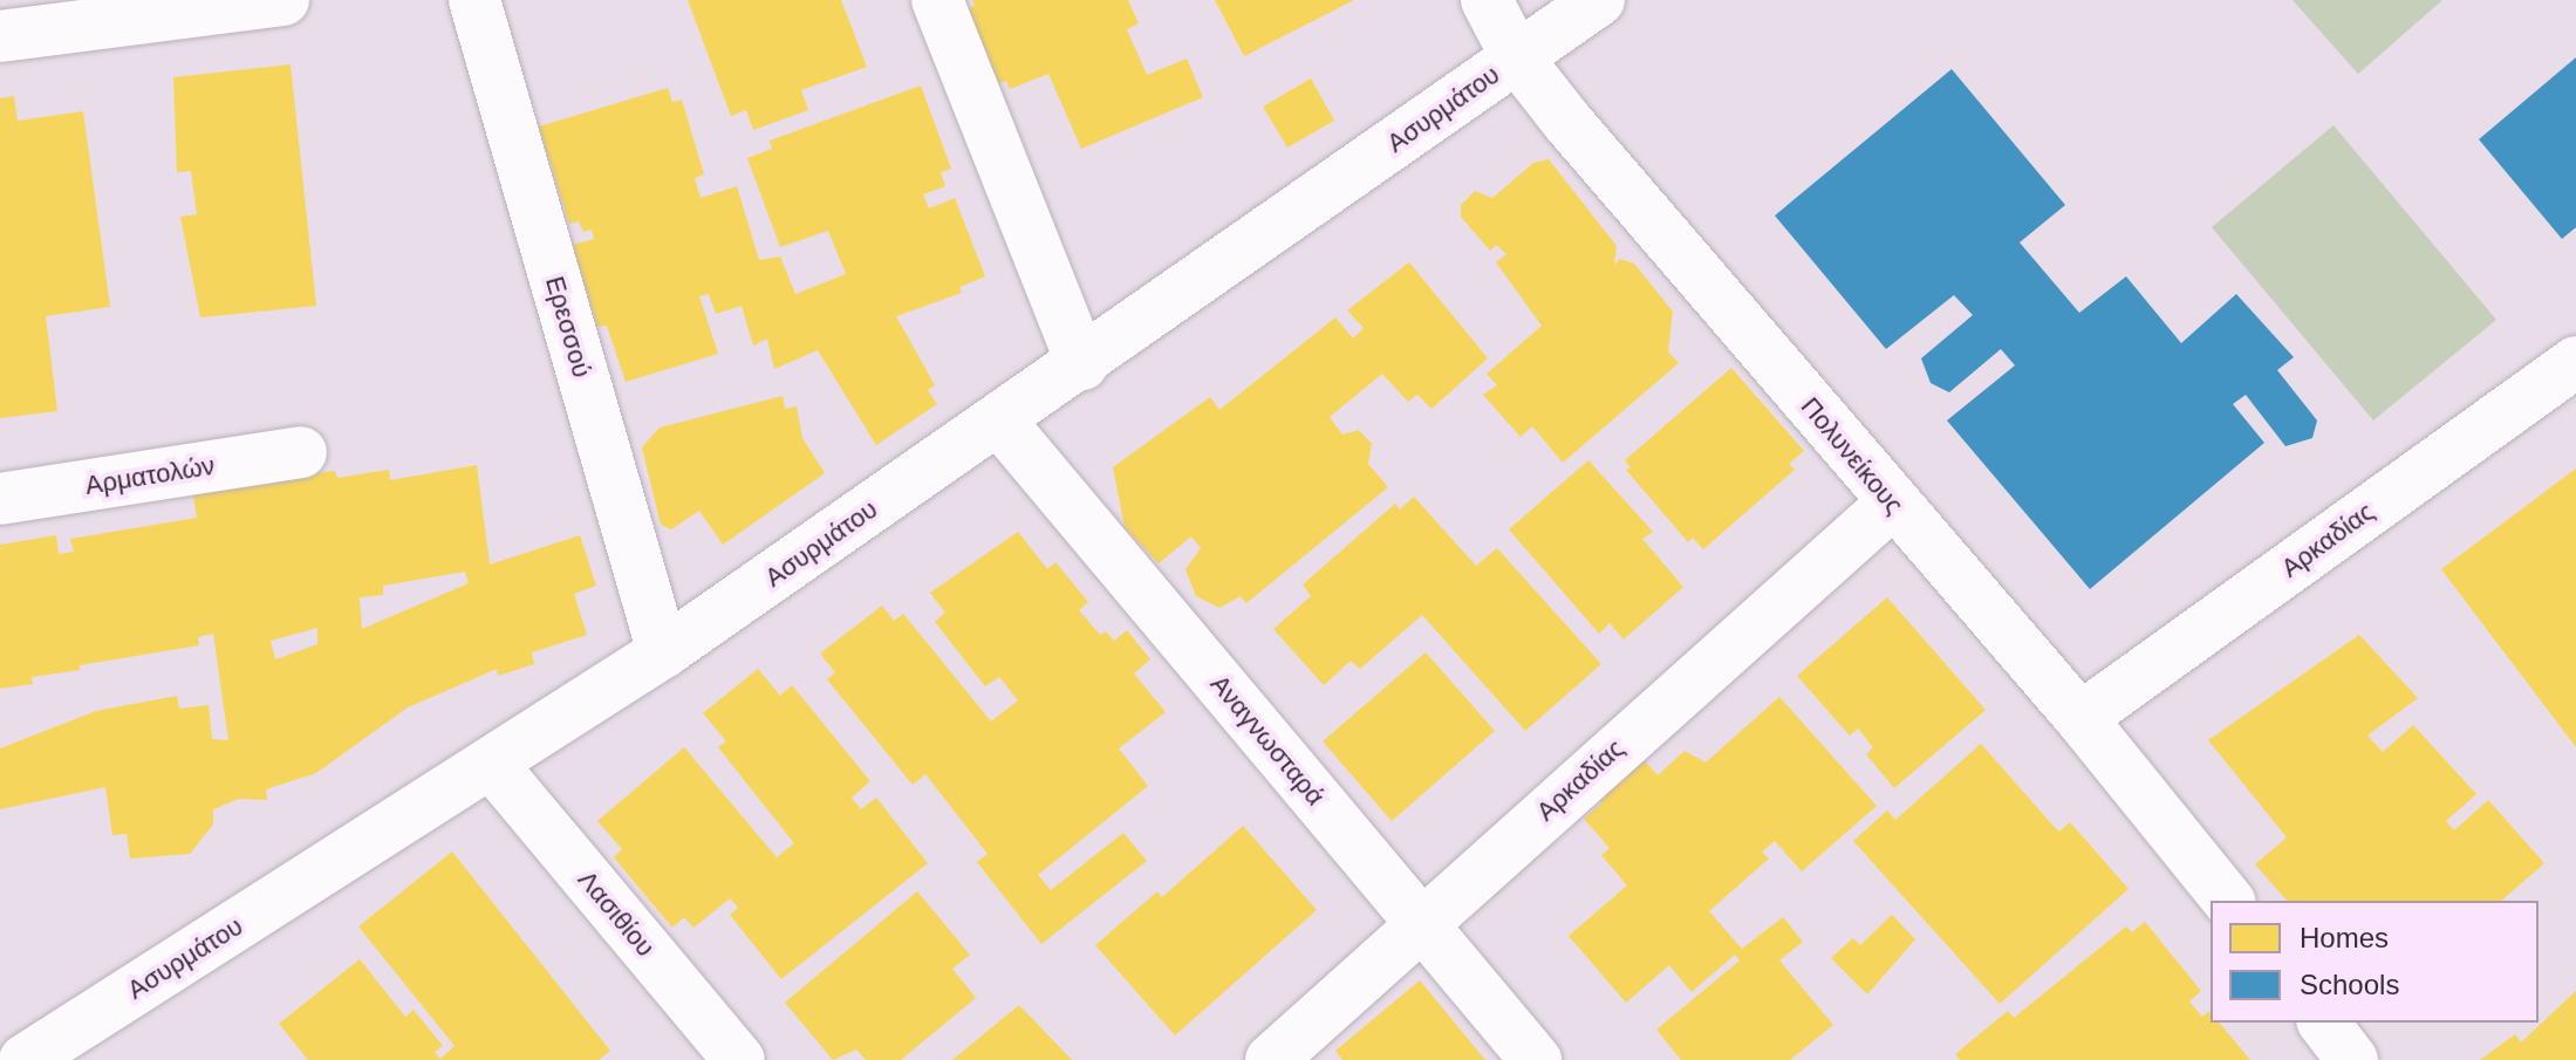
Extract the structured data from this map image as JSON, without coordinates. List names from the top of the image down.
{
  "streets": {
    "street": [
      "Ασυρμάτου",
      "Ερεσσού",
      "Πολυνείκους",
      "Αρματολών",
      "Αρκαδίας",
      "Αναγνωσταρά",
      "Λασιθίου"
    ]
  },
  "crossings": [
    ["Ασυρμάτου", "Ερεσσού"],
    ["Ασυρμάτου", "Πολυνείκους"],
    ["Ασυρμάτου", "Αναγνωσταρά"],
    ["Ασυρμάτου", "Λασιθίου"],
    ["Πολυνείκους", "Αρκαδίας"],
    ["Αρκαδίας", "Αναγνωσταρά"]
  ],
  "legend": ["Homes", "Schools"]
}
